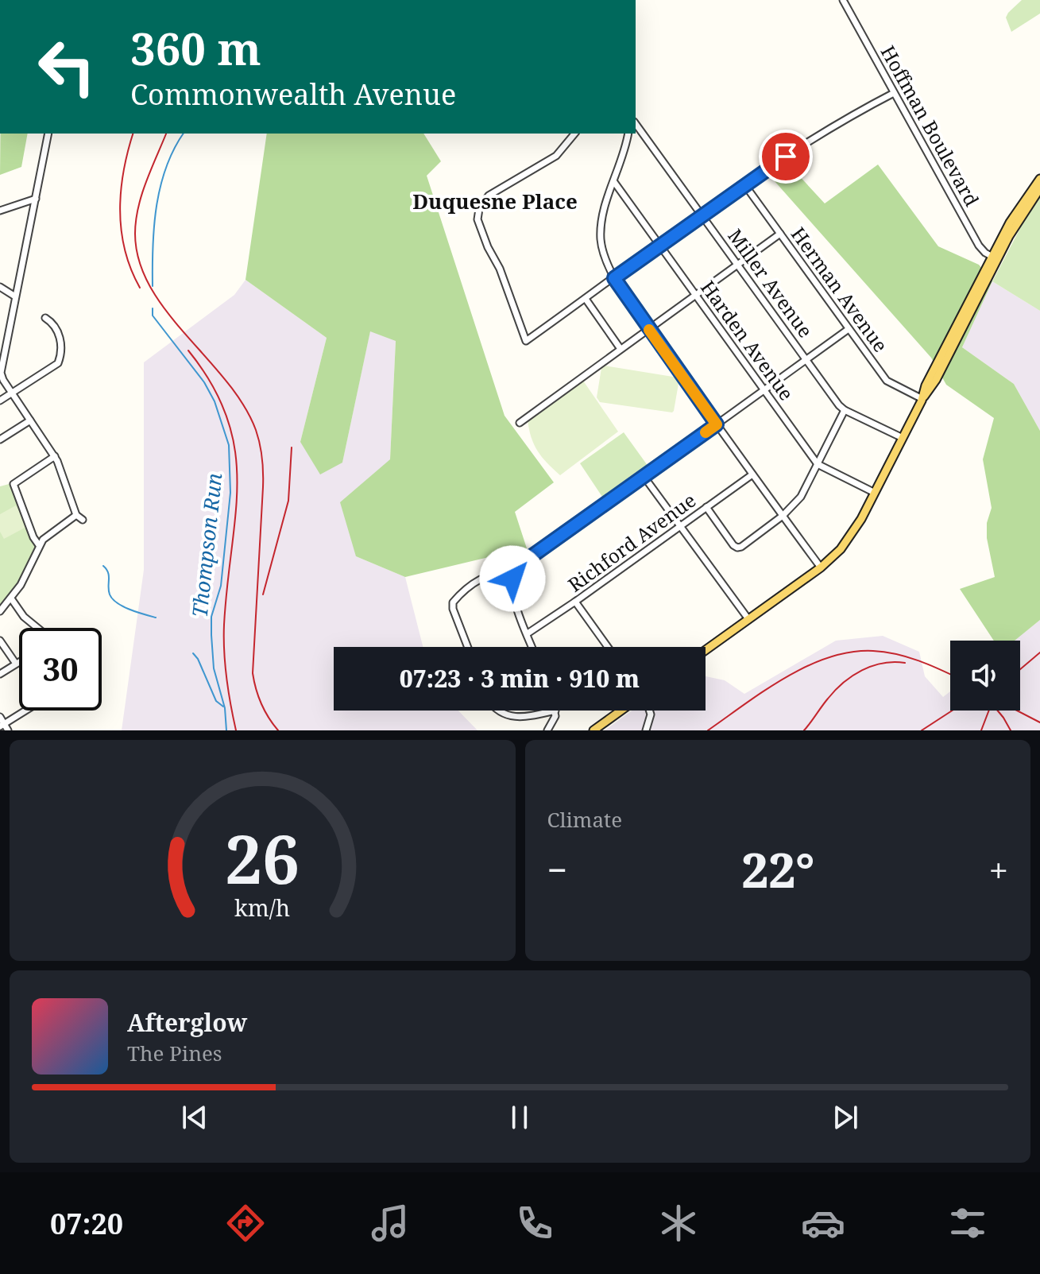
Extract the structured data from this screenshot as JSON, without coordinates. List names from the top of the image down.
{
  "streets": {
    "street": [
      "Hoffman Boulevard",
      "Miller Avenue",
      "Herman Avenue",
      "Harden Avenue",
      "Richford Avenue"
    ]
  },
  "districts": ["Duquesne Place"],
  "water": ["Thompson Run"],
  "page": {
    "turn": ["360 m", "Commonwealth Avenue"],
    "limit": "30",
    "trip": "07:23 · 3 min · 910 m",
    "tile": "Climate",
    "heat": ["−", "22°", "+"],
    "song": ["Afterglow", "The Pines"],
    "tabs": "07:20",
    "gauge": ["26", "km/h"]
  }
}
